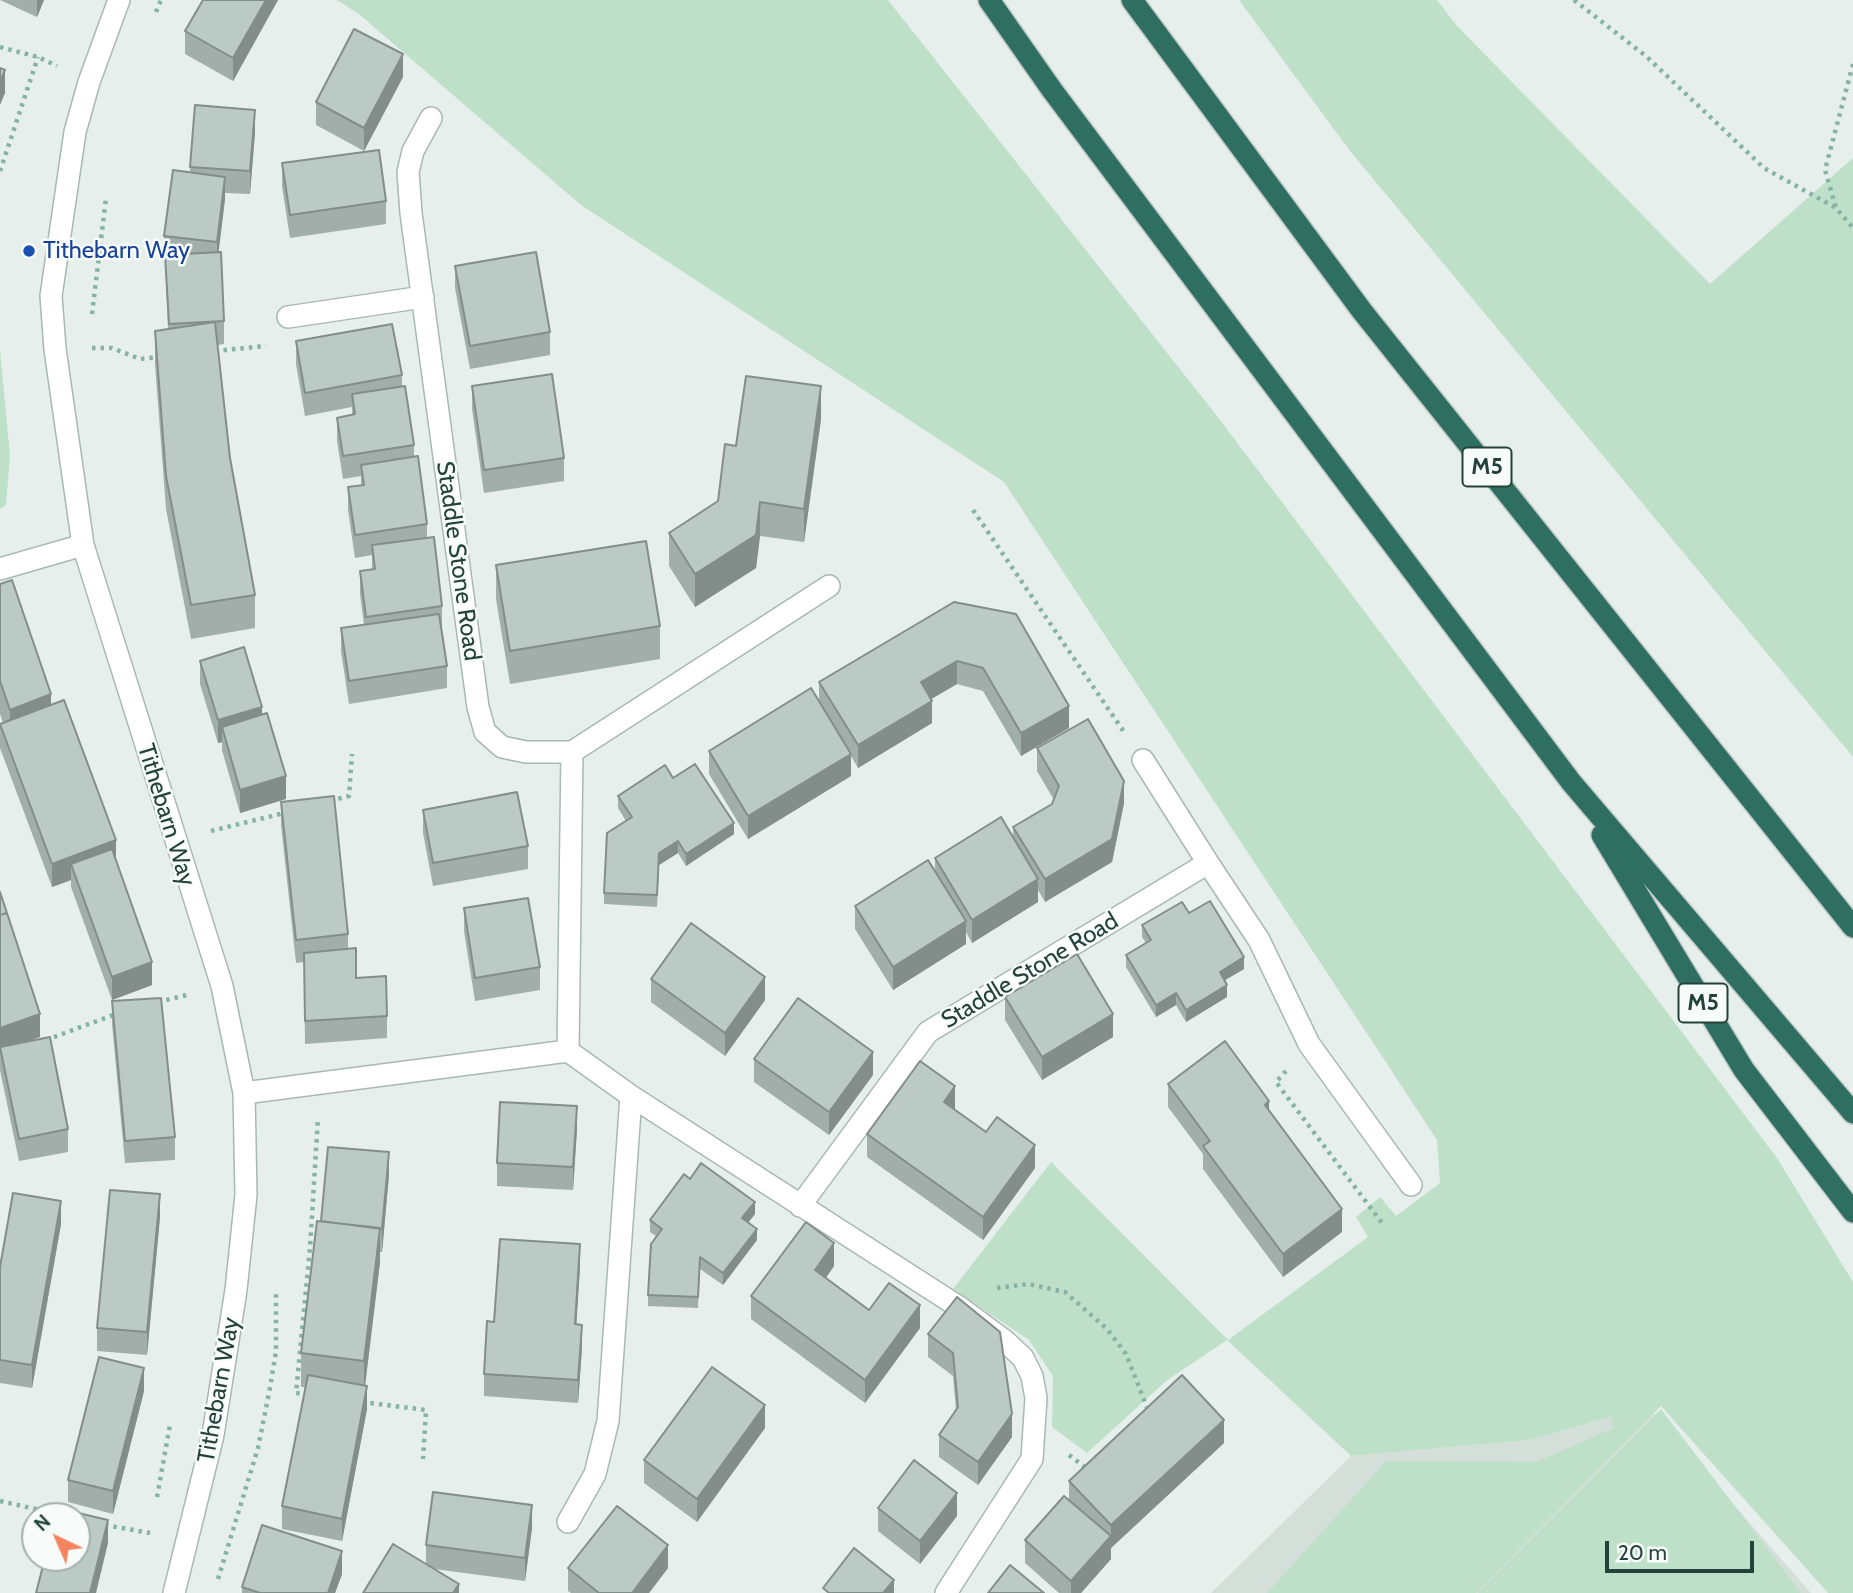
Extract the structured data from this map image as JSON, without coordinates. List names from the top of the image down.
{
  "streets": {
    "highway": ["M5"],
    "street": ["Staddle Stone Road", "Tithebarn Way"]
  },
  "places": ["Tithebarn Way"],
  "scale_bar": "20 m",
  "north": "top left"
}
